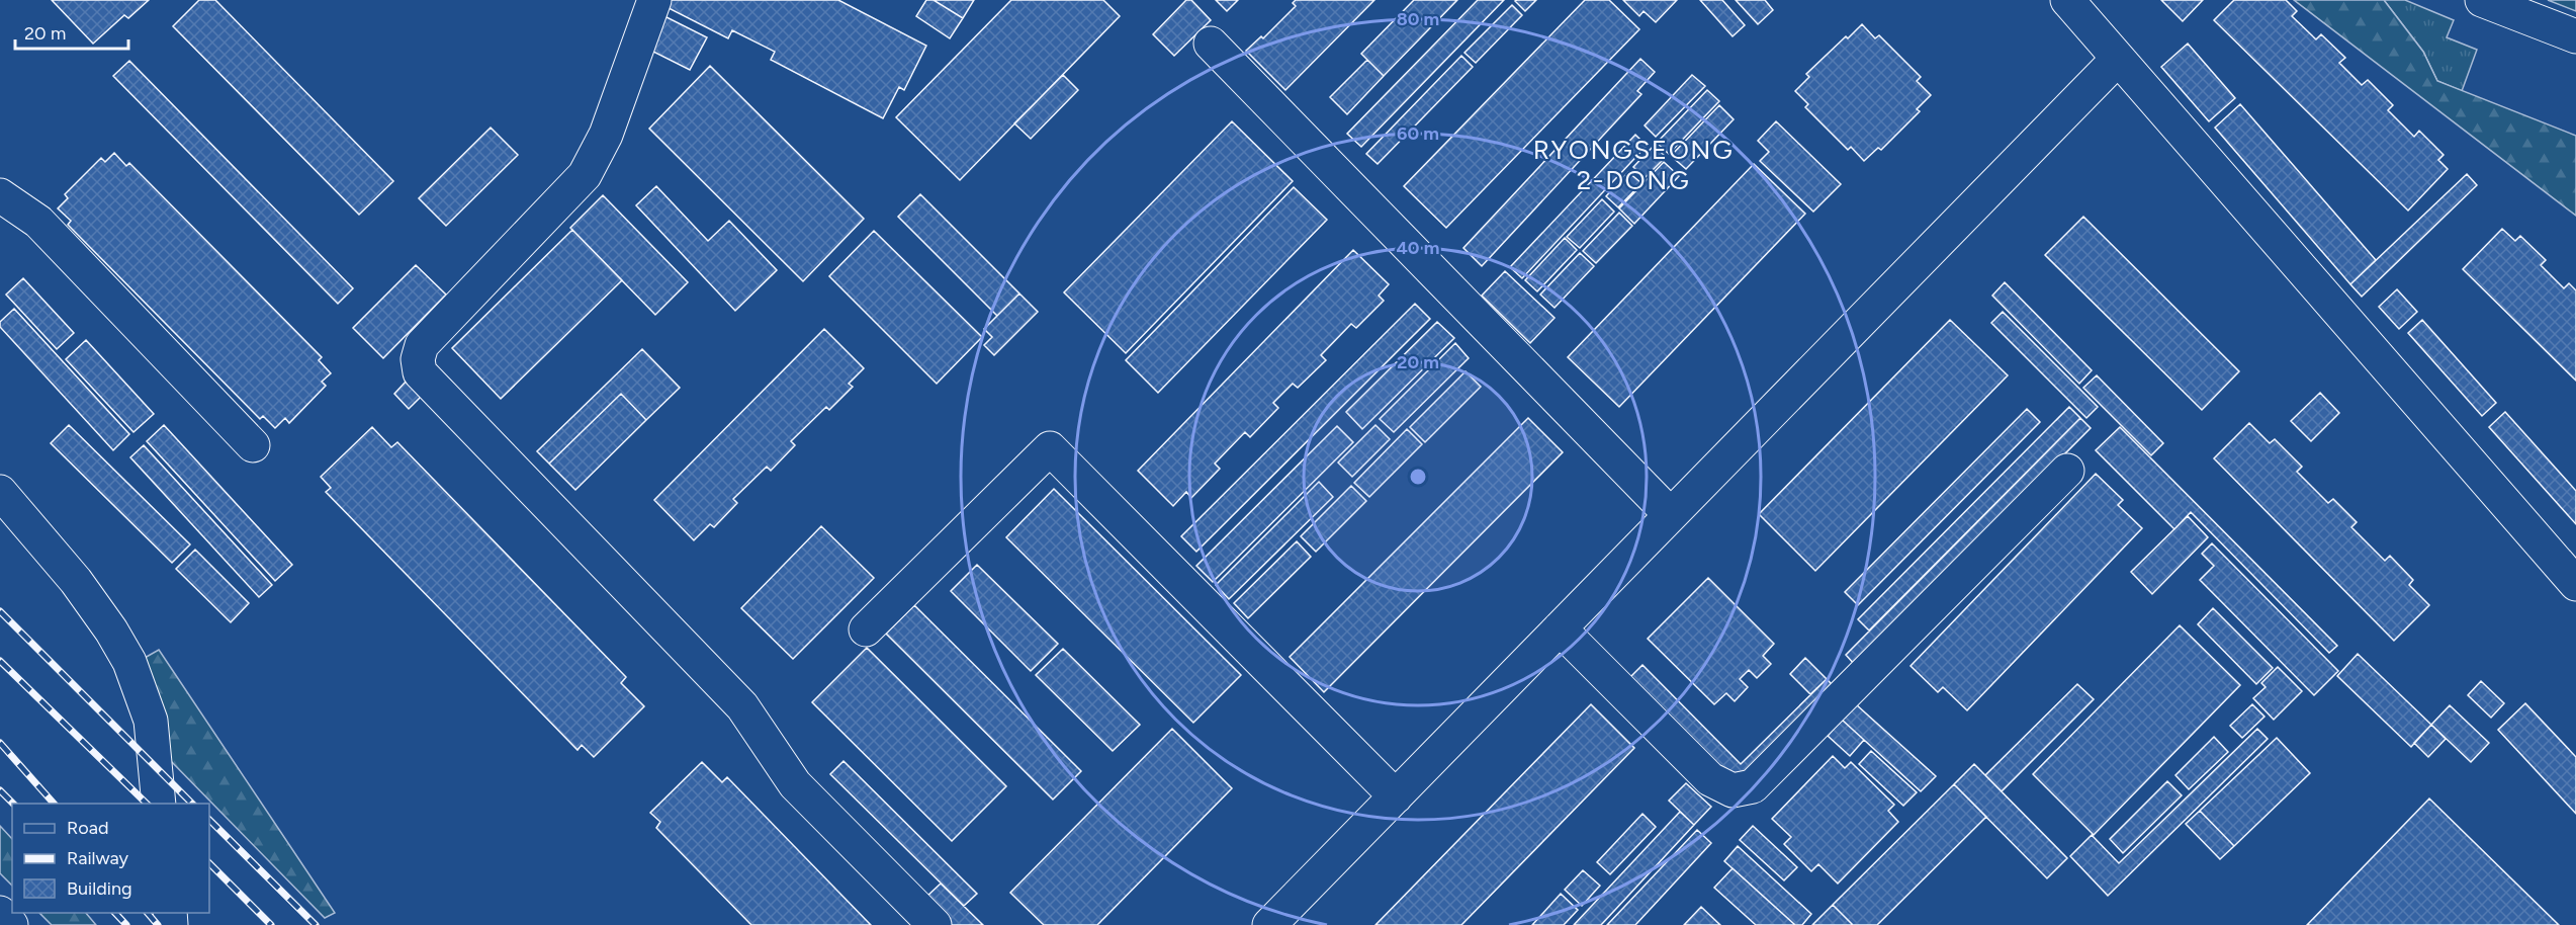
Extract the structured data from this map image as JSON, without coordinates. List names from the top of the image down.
{
  "districts": ["RYONGSEONG 2-DONG"],
  "legend": ["Road", "Railway", "Building"],
  "scale_bar": "20 m",
  "rings": [
    "80 m",
    "60 m",
    "40 m",
    "20 m"
  ]
}
